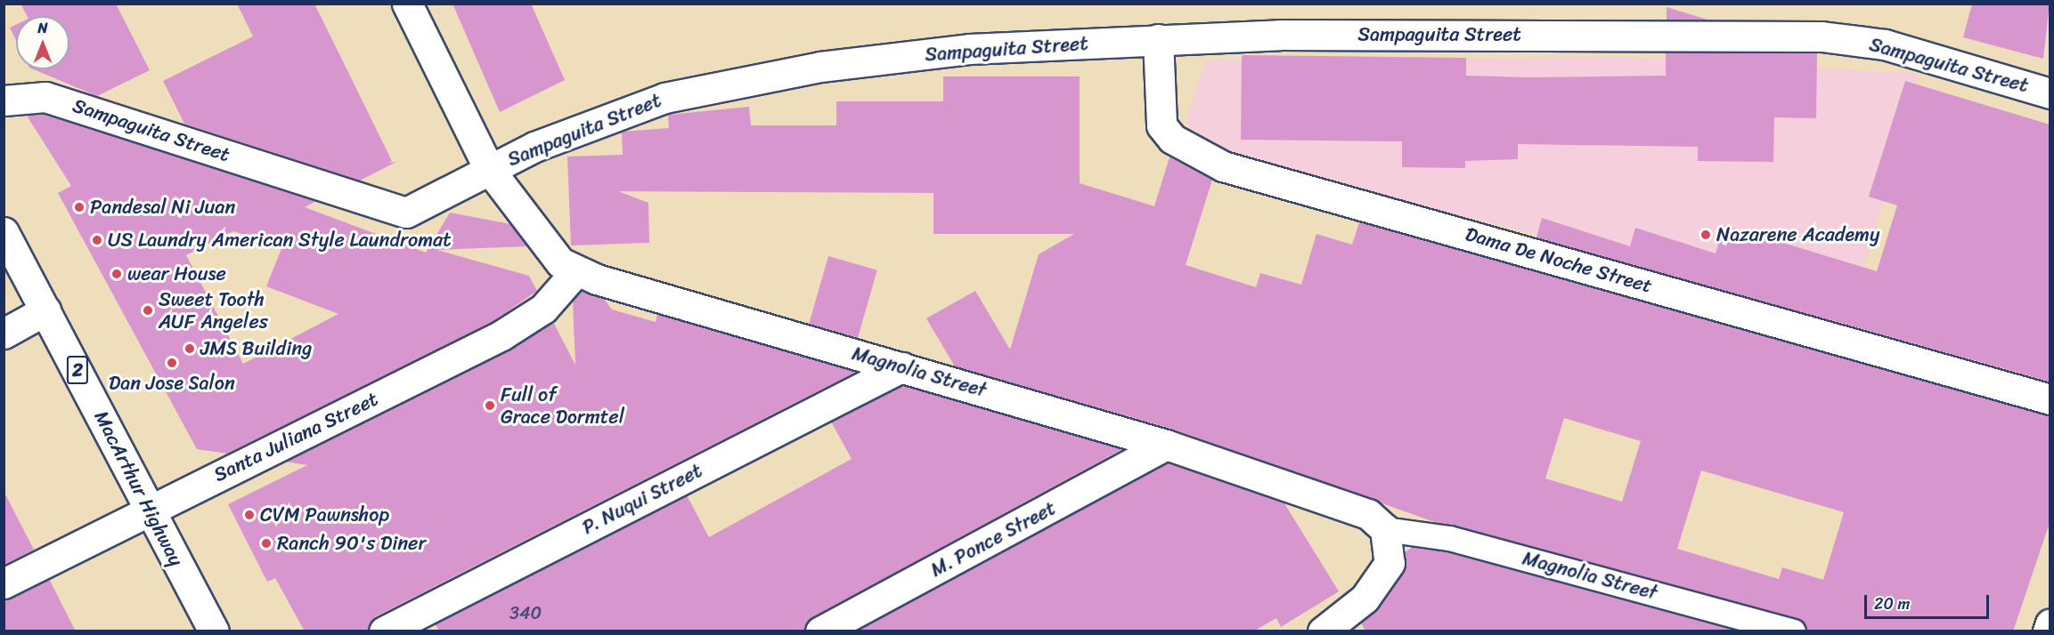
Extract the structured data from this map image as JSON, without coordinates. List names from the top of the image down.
{
  "streets": {
    "main road": [
      "Sampaguita Street",
      "Dama De Noche Street",
      "2",
      "Magnolia Street",
      "Santa Juliana Street",
      "MacArthur Highway",
      "P. Nuqui Street",
      "M. Ponce Street"
    ]
  },
  "crossings": [
    ["Sampaguita Street", "Dama De Noche Street"],
    ["Sampaguita Street", "Magnolia Street"],
    ["Magnolia Street", "Santa Juliana Street"],
    ["Magnolia Street", "P. Nuqui Street"],
    ["Magnolia Street", "M. Ponce Street"],
    ["Santa Juliana Street", "MacArthur Highway"]
  ],
  "places": [
    "Pandesal Ni Juan",
    "Nazarene Academy",
    "US Laundry American Style Laundromat",
    "wear House",
    "Sweet Tooth AUF Angeles",
    "JMS Building",
    "Dan Jose Salon",
    "Full of Grace Dormtel",
    "CVM Pawnshop",
    "Ranch 90's Diner"
  ],
  "house_numbers": ["340"],
  "scale_bar": "20 m",
  "north": "top"
}
